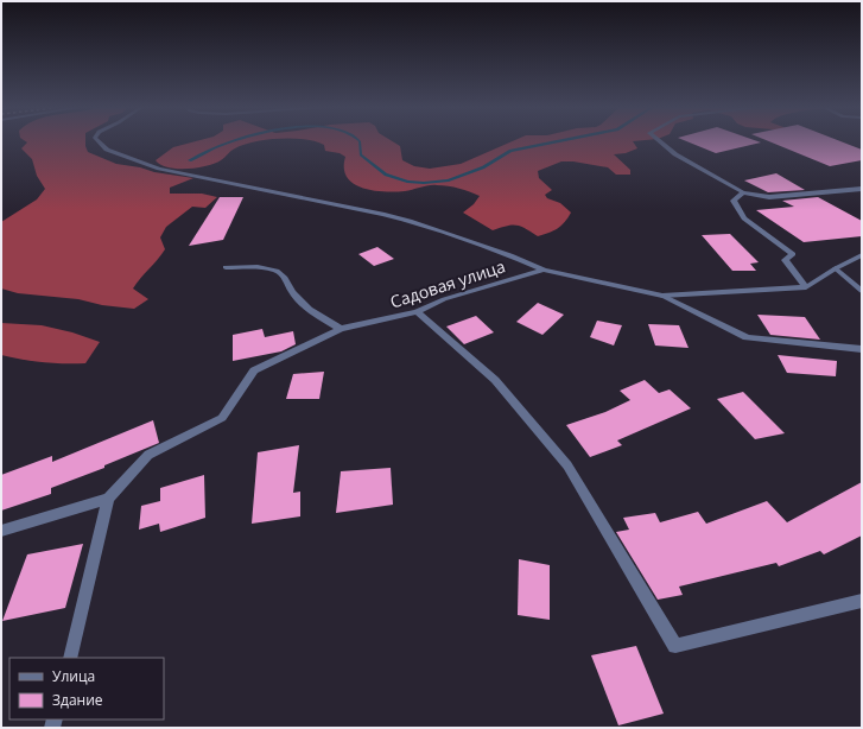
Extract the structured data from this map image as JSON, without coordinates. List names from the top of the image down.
{
  "streets": {
    "street": ["Садовая улица"]
  },
  "legend": ["Улица", "Здание"]
}
